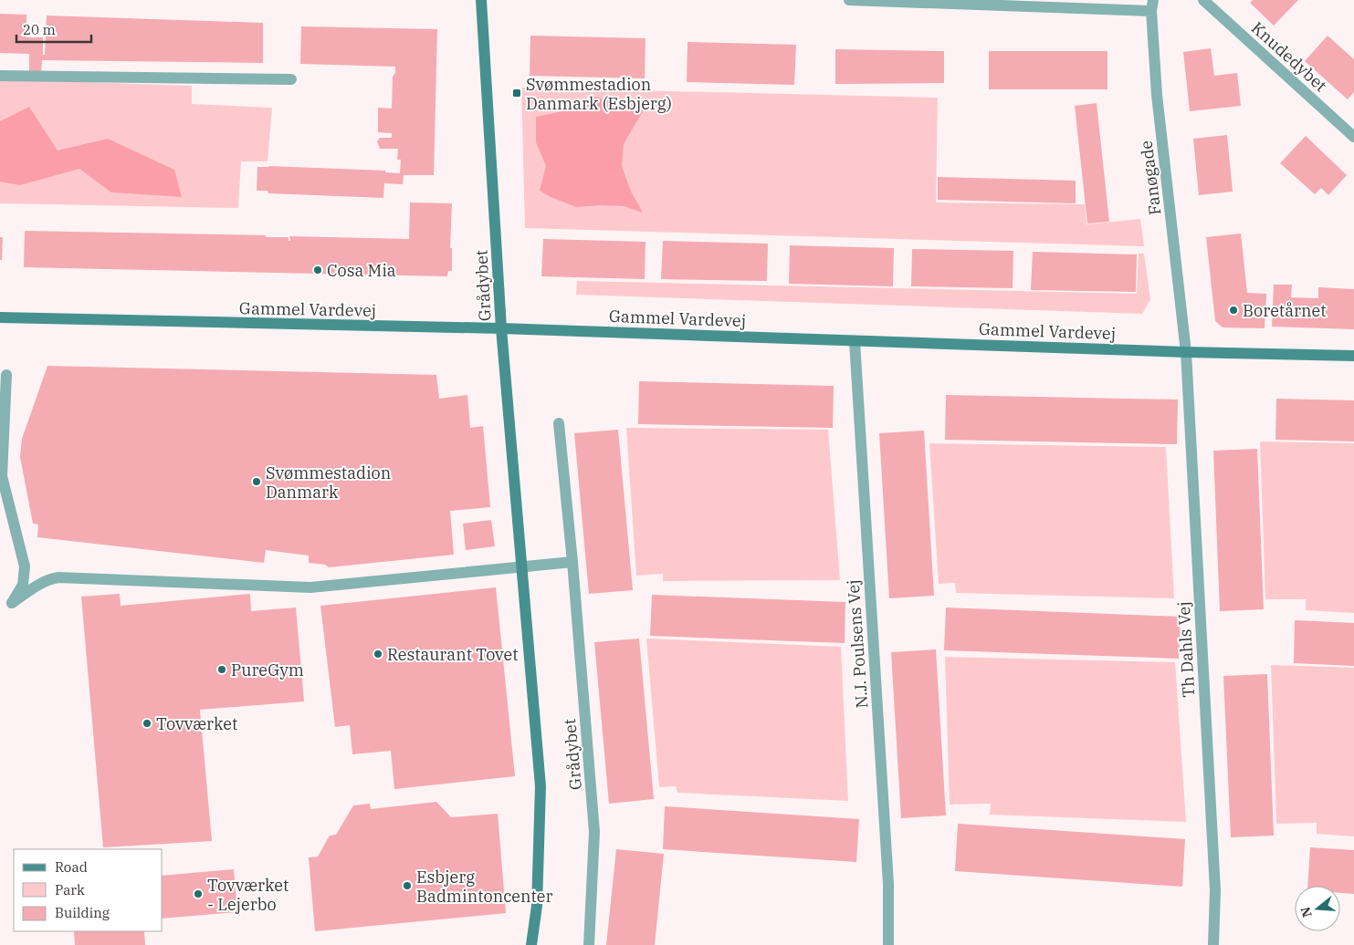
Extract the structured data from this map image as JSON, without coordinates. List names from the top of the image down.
{
  "streets": {
    "street": [
      "Knudedybet",
      "Fanøgade",
      "Grådybet",
      "Gammel Vardevej",
      "N.J. Poulsens Vej",
      "Th Dahls Vej"
    ]
  },
  "crossings": [
    ["Fanøgade", "Gammel Vardevej"],
    ["Fanøgade", "Th Dahls Vej"],
    ["Grådybet", "Gammel Vardevej"],
    ["Gammel Vardevej", "N.J. Poulsens Vej"],
    ["Gammel Vardevej", "Th Dahls Vej"]
  ],
  "places": {
    "transit": ["Svømmestadion Danmark (Esbjerg)"],
    "other": [
      "Cosa Mia",
      "Boretårnet",
      "Svømmestadion Danmark",
      "Restaurant Tovet",
      "PureGym",
      "Tovværket",
      "Esbjerg Badmintoncenter",
      "Tovværket - Lejerbo"
    ]
  },
  "legend": ["Road", "Park", "Building"],
  "scale_bar": "20 m",
  "north": "left"
}
